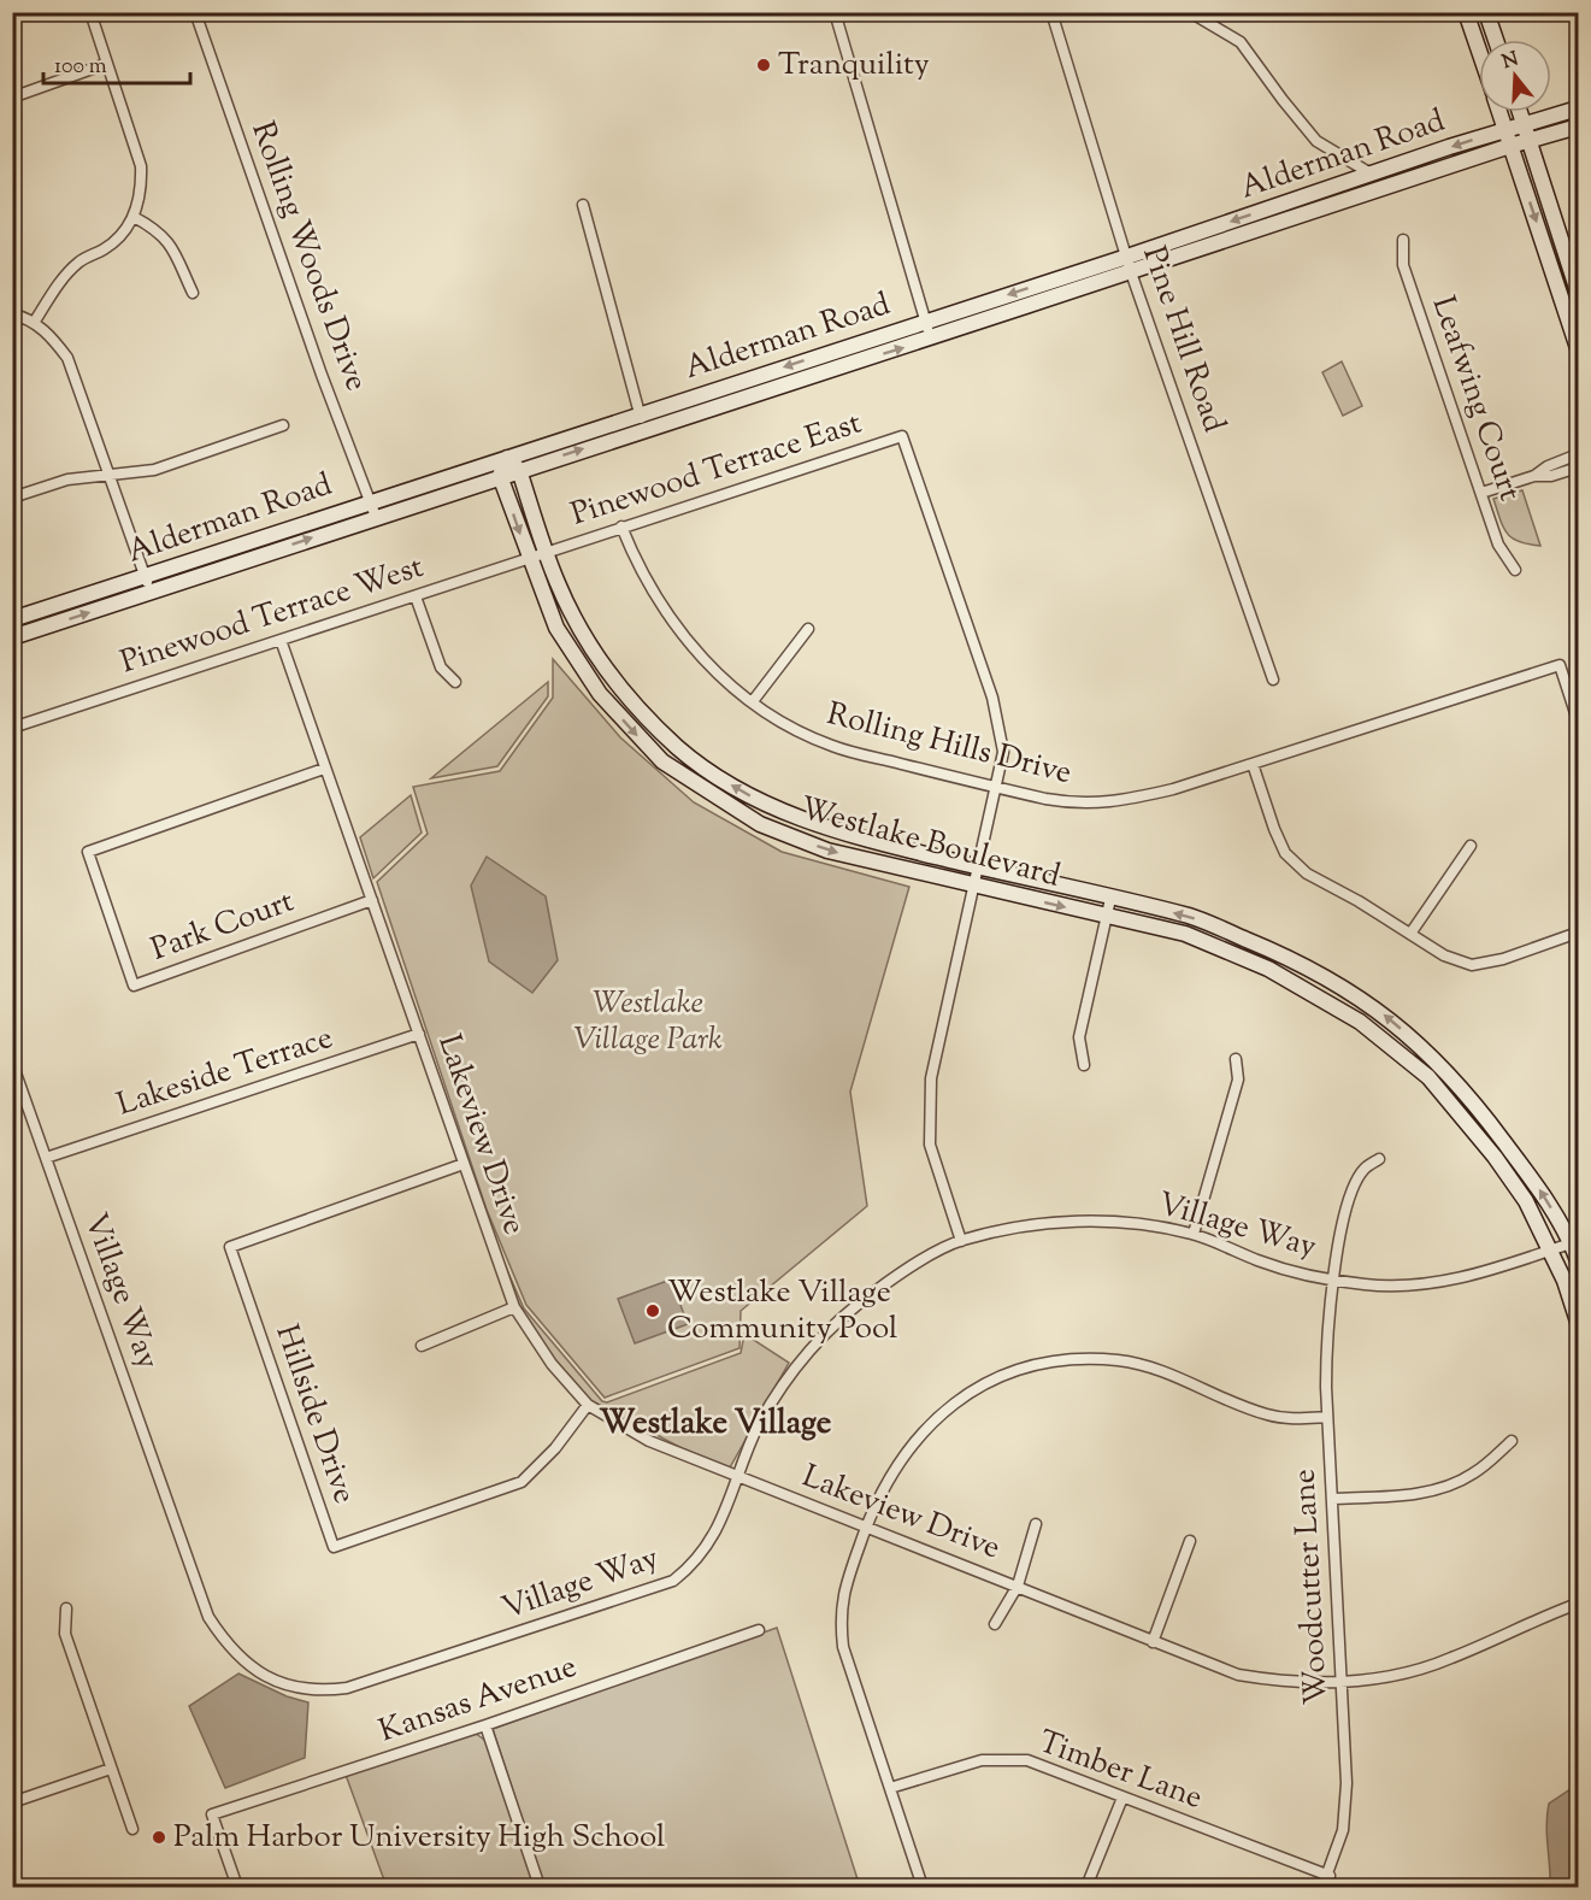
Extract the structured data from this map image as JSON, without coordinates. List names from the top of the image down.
{
  "streets": {
    "main road": ["Alderman Road", "Westlake Boulevard"],
    "street": [
      "Rolling Woods Drive",
      "Pine Hill Road",
      "Leafwing Court",
      "Pinewood Terrace East",
      "Pinewood Terrace West",
      "Rolling Hills Drive",
      "Park Court",
      "Lakeside Terrace",
      "Lakeview Drive",
      "Village Way",
      "Hillside Drive",
      "Woodcutter Lane",
      "Kansas Avenue",
      "Timber Lane"
    ]
  },
  "crossings": [
    ["Alderman Road", "Rolling Woods Drive"],
    ["Alderman Road", "Pine Hill Road"],
    ["Alderman Road", "Westlake Boulevard"],
    ["Pinewood Terrace East", "Pinewood Terrace West"],
    ["Pinewood Terrace East", "Rolling Hills Drive"],
    ["Pinewood Terrace East", "Westlake Boulevard"],
    ["Pinewood Terrace West", "Westlake Boulevard"],
    ["Pinewood Terrace West", "Lakeview Drive"],
    ["Westlake Boulevard", "Village Way"],
    ["Park Court", "Lakeview Drive"],
    ["Lakeside Terrace", "Lakeview Drive"],
    ["Lakeside Terrace", "Village Way"],
    ["Lakeview Drive", "Village Way"],
    ["Lakeview Drive", "Hillside Drive"],
    ["Lakeview Drive", "Woodcutter Lane"],
    ["Village Way", "Woodcutter Lane"],
    ["Woodcutter Lane", "Timber Lane"]
  ],
  "districts": ["Westlake Village"],
  "parks": ["Westlake Village Park"],
  "places": ["Tranquility", "Westlake Village Community Pool", "Palm Harbor University High School"],
  "scale_bar": "100 m",
  "north": "top"
}
